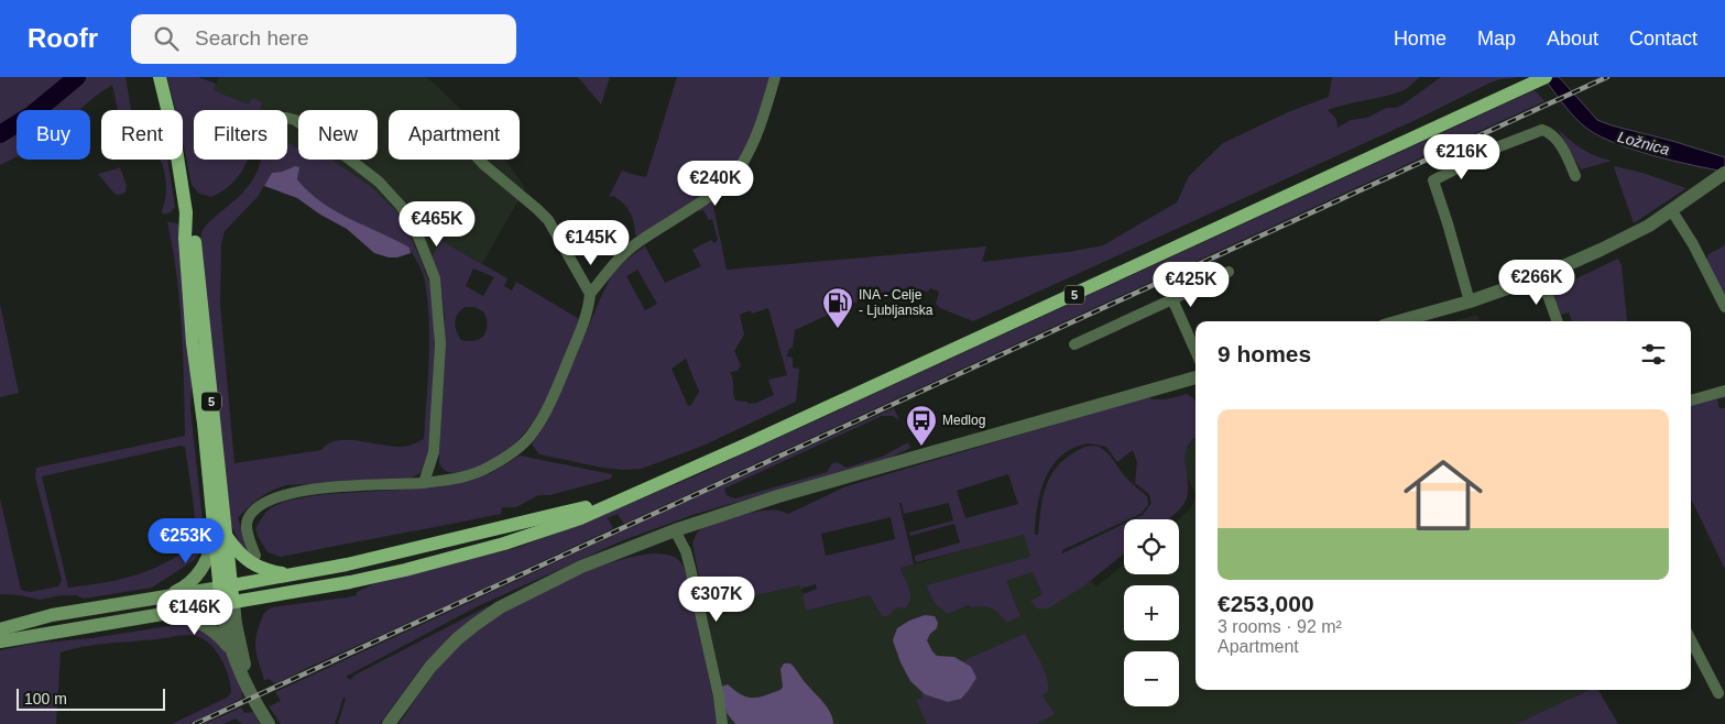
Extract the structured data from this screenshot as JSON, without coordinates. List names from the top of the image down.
{
  "streets": {
    "main road": ["5"]
  },
  "water": ["Ložnica"],
  "places": {
    "fuel station": ["INA - Celje - Ljubljanska"],
    "bus stop": ["Medlog"]
  },
  "scale_bar": "100 m",
  "page": {
    "header": "Roofr",
    "search": "Search here",
    "nav": [
      "Home",
      "Map",
      "About",
      "Contact"
    ],
    "chip": [
      "Buy",
      "Rent",
      "Filters",
      "New",
      "Apartment"
    ],
    "price": [
      "€216K",
      "€240K",
      "€465K",
      "€145K",
      "€266K",
      "€425K",
      "€253K",
      "€307K",
      "€146K"
    ],
    "heading": "9 homes",
    "list": [
      {
        "name": "€253,000",
        "note": "3 rooms · 92 m² · Apartment"
      }
    ],
    "map_buttons": ["+", "−"],
    "scale": "100 m"
  }
}
